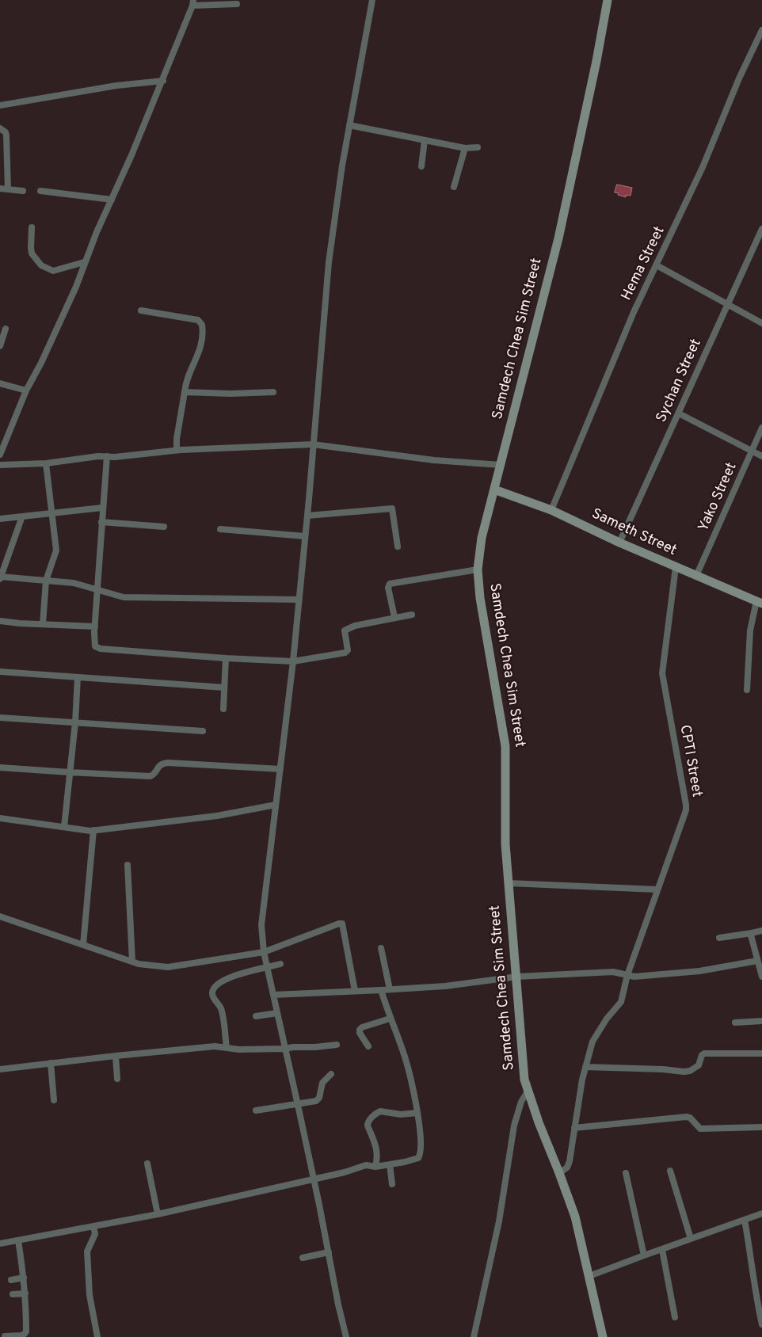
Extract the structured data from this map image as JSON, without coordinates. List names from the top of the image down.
{
  "streets": {
    "street": [
      "Hema Street",
      "Samdech Chea Sim Street",
      "Sychan Street",
      "Yako Street",
      "Sameth Street",
      "CPTI Street"
    ]
  },
  "crossings": [
    ["Hema Street", "Sameth Street"],
    ["Samdech Chea Sim Street", "Sameth Street"],
    ["Samdech Chea Sim Street", "CPTI Street"],
    ["Sychan Street", "Sameth Street"],
    ["Yako Street", "Sameth Street"],
    ["Sameth Street", "CPTI Street"]
  ]
}
